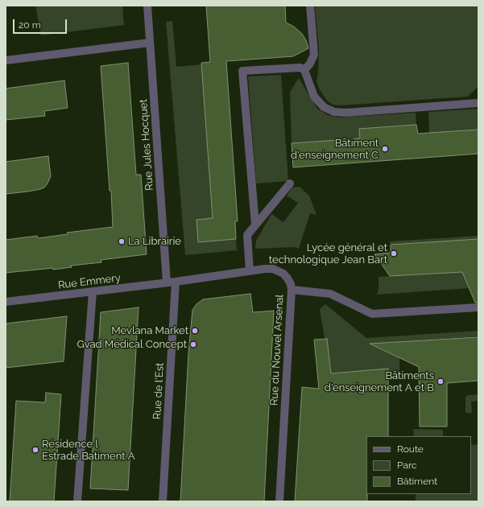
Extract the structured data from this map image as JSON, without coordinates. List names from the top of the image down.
{
  "streets": {
    "street": [
      "Rue Jules Hocquet",
      "Rue Emmery",
      "Rue du Nouvel Arsenal",
      "Rue de l'Est"
    ]
  },
  "crossings": [
    ["Rue Jules Hocquet", "Rue Emmery"],
    ["Rue Emmery", "Rue du Nouvel Arsenal"],
    ["Rue Emmery", "Rue de l'Est"],
    ["Rue du Nouvel Arsenal", "Rue de l'Est"]
  ],
  "places": [
    "Bâtiment d'enseignement C",
    "La Librairie",
    "Lycée général et technologique Jean Bart",
    "Mevlana Market",
    "Gvad Médical Concept",
    "Bâtiments d'enseignement A et B",
    "Résidence l Estrade Batiment A"
  ],
  "legend": ["Route", "Parc", "Bâtiment"],
  "scale_bar": "20 m"
}
